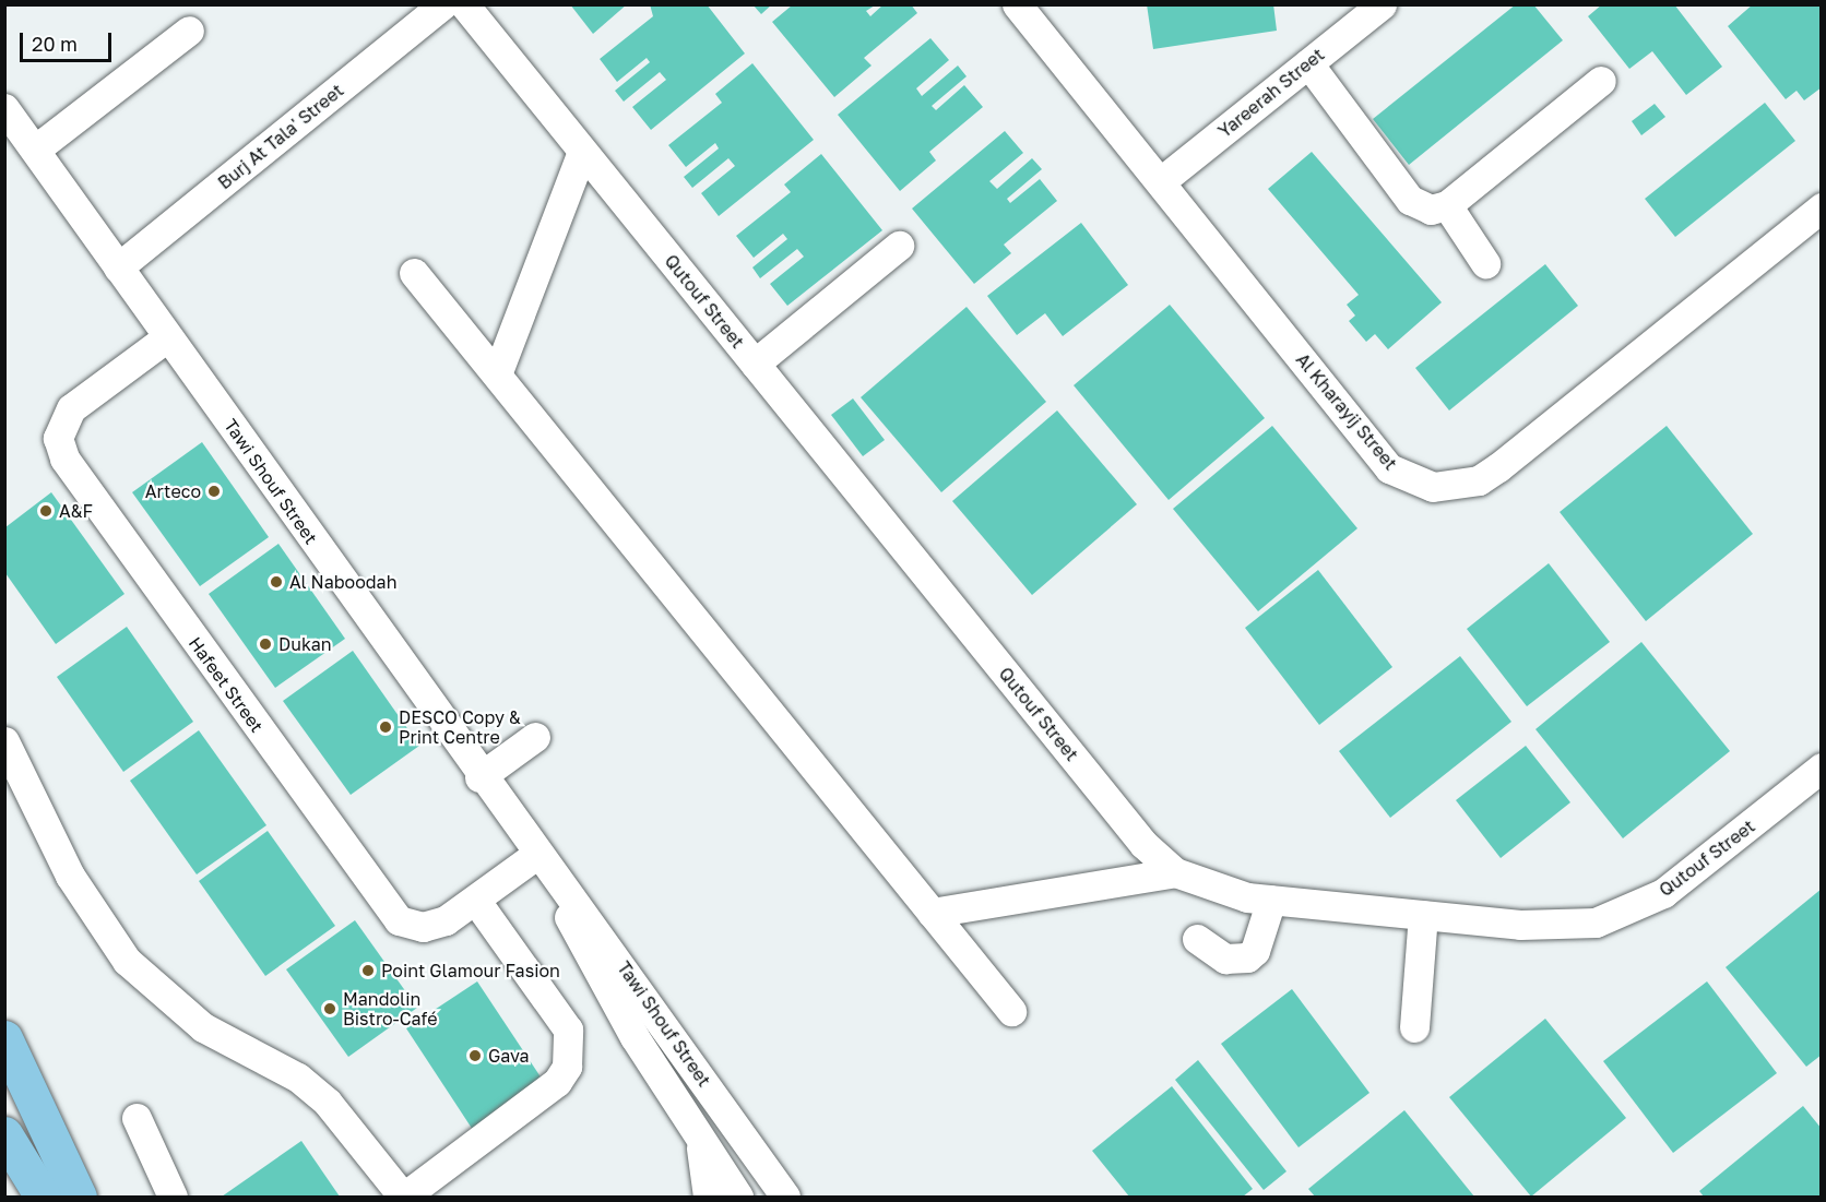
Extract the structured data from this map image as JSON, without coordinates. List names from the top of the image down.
{
  "streets": {
    "street": [
      "Yareerah Street",
      "Burj At Tala' Street",
      "Qutouf Street",
      "Al Kharayij Street",
      "Tawi Shouf Street",
      "Hafeet Street"
    ]
  },
  "crossings": [
    ["Yareerah Street", "Al Kharayij Street"],
    ["Burj At Tala' Street", "Tawi Shouf Street"],
    ["Tawi Shouf Street", "Hafeet Street"]
  ],
  "places": [
    "Arteco",
    "A&F",
    "Al Naboodah",
    "Dukan",
    "DESCO Copy & Print Centre",
    "Point Glamour Fasion",
    "Mandolin Bistro-Café",
    "Gava"
  ],
  "scale_bar": "20 m"
}
